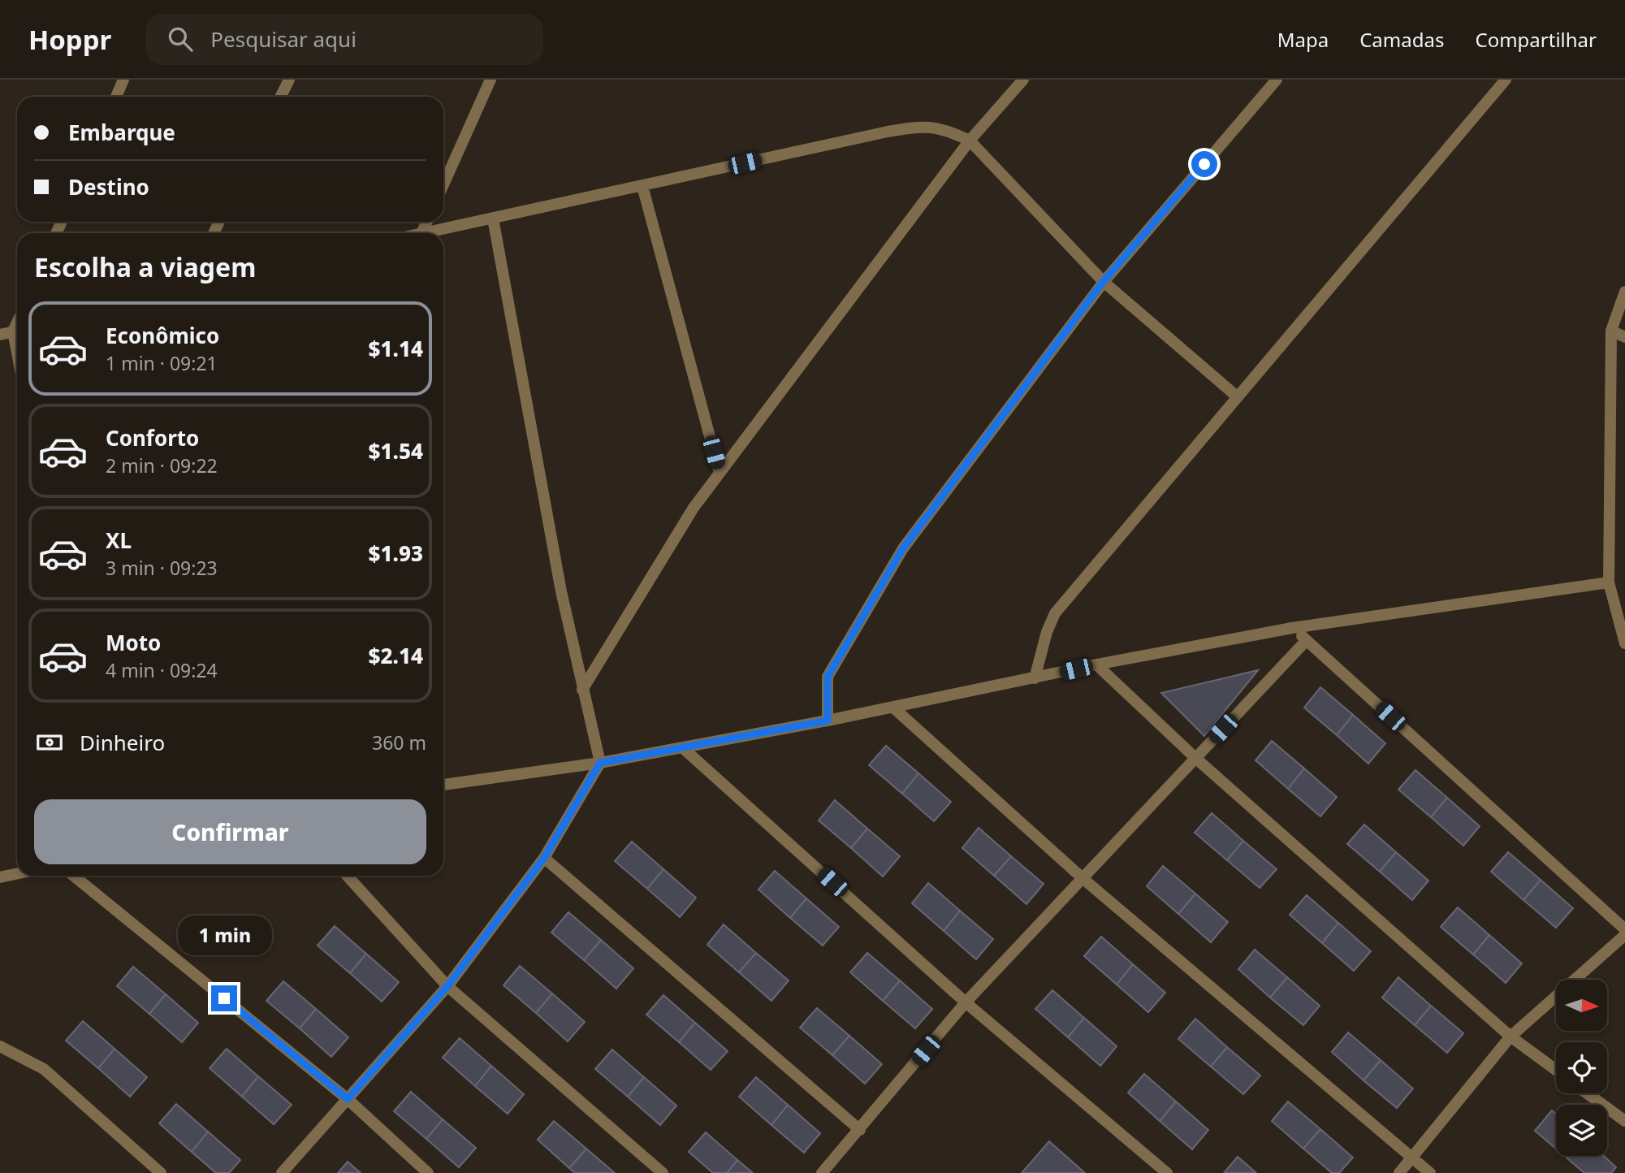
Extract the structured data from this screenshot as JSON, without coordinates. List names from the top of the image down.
{
  "north": "right",
  "page": {
    "header": "Hoppr",
    "search": "Pesquisar aqui",
    "nav": ["Mapa", "Camadas", "Compartilhar"],
    "banner": ["Embarque", "Destino"],
    "heading": "Escolha a viagem",
    "list": [
      {
        "name": "Econômico",
        "note": "1 min · 09:21",
        "value": "$1.14"
      },
      {
        "name": "Conforto",
        "note": "2 min · 09:22",
        "value": "$1.54"
      },
      {
        "name": "XL",
        "note": "3 min · 09:23",
        "value": "$1.93"
      },
      {
        "name": "Moto",
        "note": "4 min · 09:24",
        "value": "$2.14"
      }
    ],
    "pay": ["Dinheiro", "360 m"],
    "buttons": "Confirmar",
    "bubble": "1 min"
  }
}
